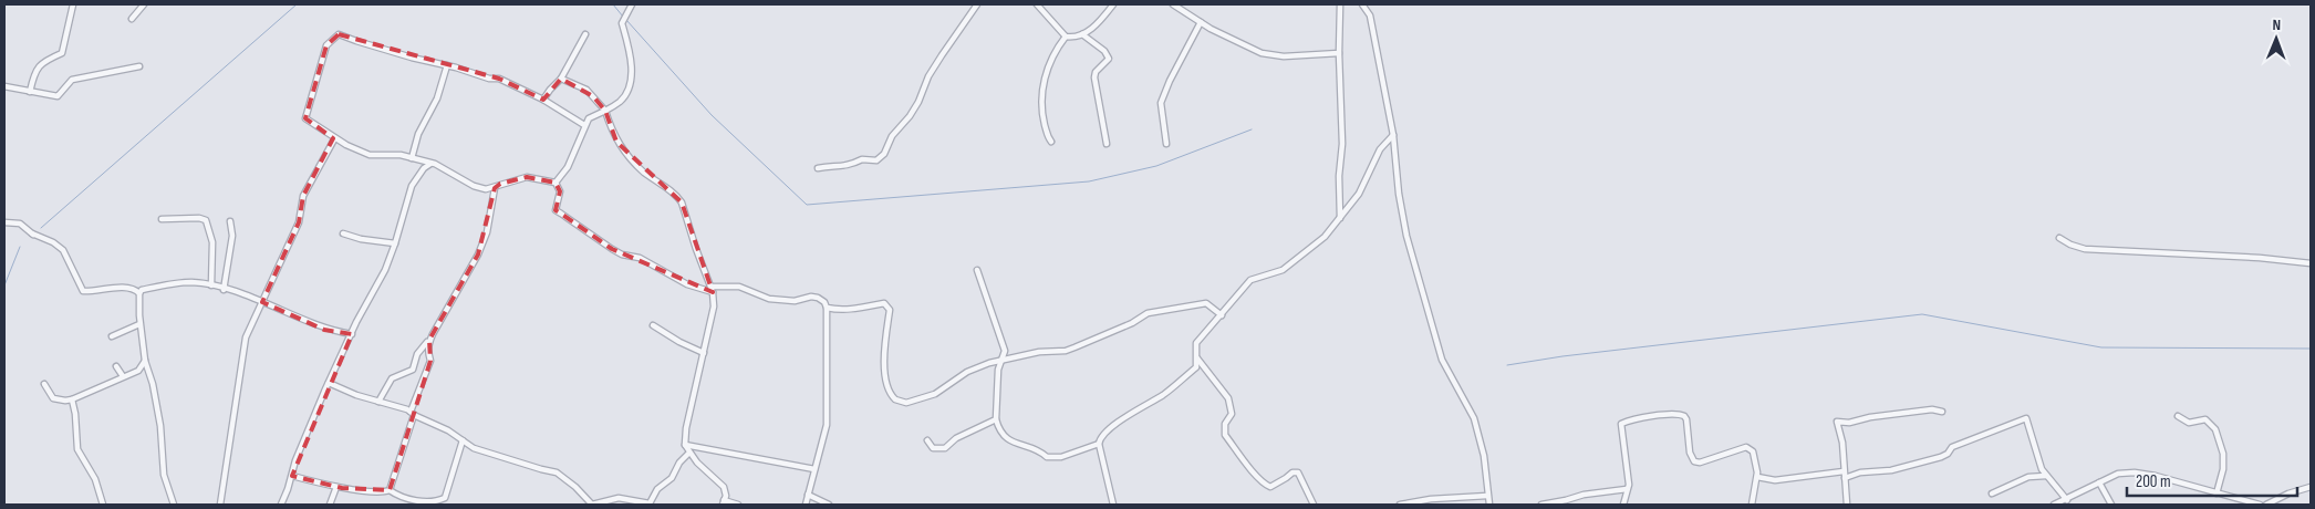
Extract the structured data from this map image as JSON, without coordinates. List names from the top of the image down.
{
  "scale_bar": "200 m",
  "north": "top"
}
